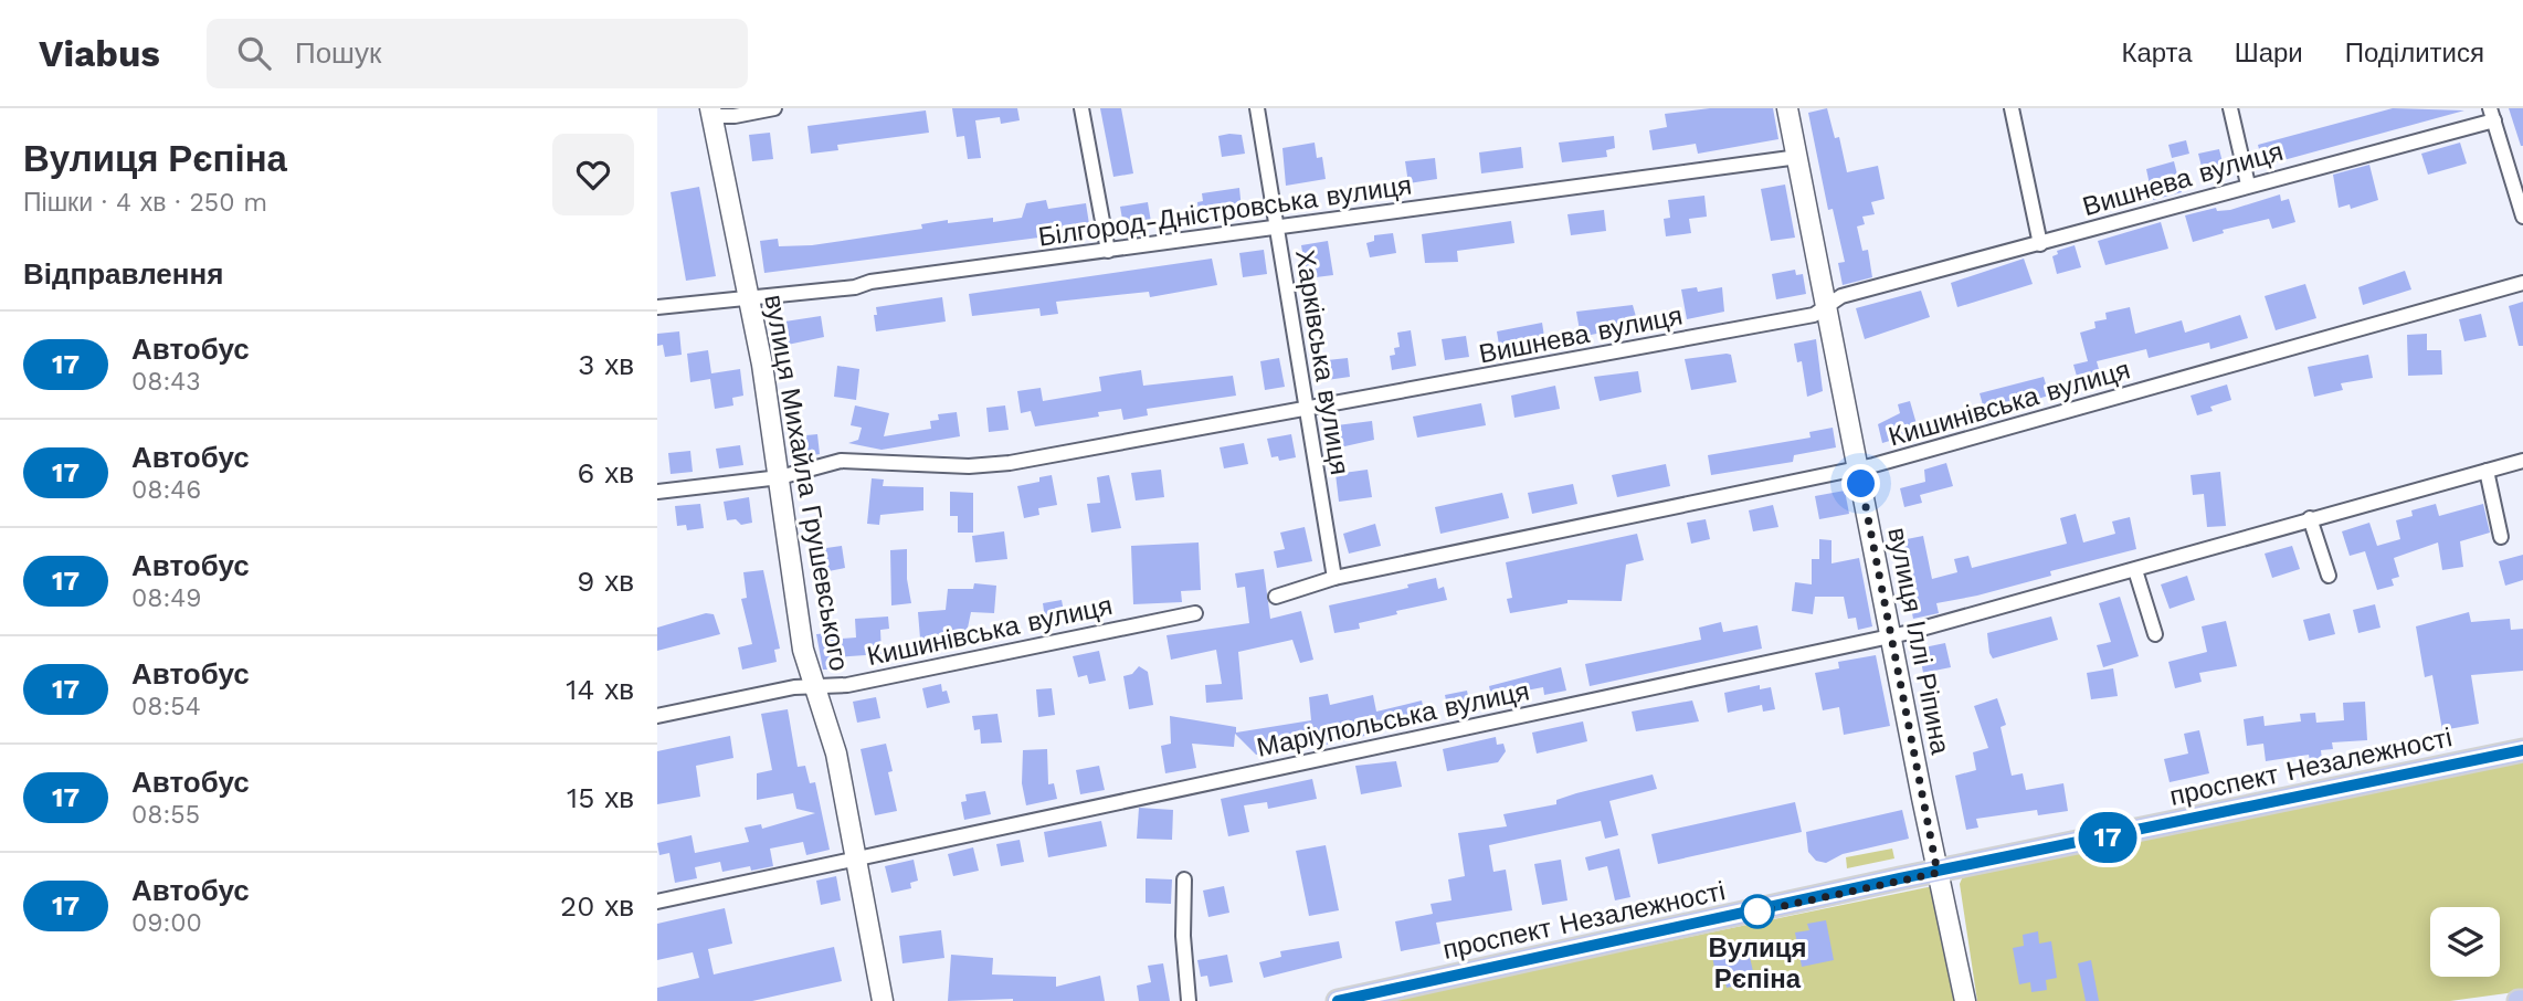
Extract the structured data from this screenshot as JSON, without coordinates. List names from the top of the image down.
{
  "streets": {
    "main road": ["проспект Незалежності"],
    "street": [
      "Вишнева вулиця",
      "Білгород-Дністровська вулиця",
      "Харківська вулиця",
      "Кишинівська вулиця",
      "вулиця Михайла Грушевського",
      "вулиця Іллі Ріпина",
      "Маріупольська вулиця"
    ]
  },
  "crossings": [
    ["Вишнева вулиця", "Харківська вулиця"],
    ["Вишнева вулиця", "вулиця Михайла Грушевського"],
    ["Вишнева вулиця", "вулиця Іллі Ріпина"],
    ["Білгород-Дністровська вулиця", "Харківська вулиця"],
    ["Білгород-Дністровська вулиця", "вулиця Михайла Грушевського"],
    ["Білгород-Дністровська вулиця", "вулиця Іллі Ріпина"],
    ["Харківська вулиця", "Кишинівська вулиця"],
    ["Кишинівська вулиця", "вулиця Михайла Грушевського"],
    ["Кишинівська вулиця", "вулиця Іллі Ріпина"],
    ["вулиця Михайла Грушевського", "Маріупольська вулиця"],
    ["вулиця Іллі Ріпина", "Маріупольська вулиця"],
    ["вулиця Іллі Ріпина", "проспект Незалежності"]
  ],
  "places": ["Вулиця Рєпіна"],
  "lines": ["bus line 17"],
  "page": {
    "header": "Viabus",
    "search": "Пошук",
    "nav": ["Карта", "Шари", "Поділитися"],
    "heading": [
      ["Вулиця Рєпіна", "Пішки · 4 хв · 250 m"],
      "Відправлення"
    ],
    "on_map": "17",
    "list": [
      {
        "mark": "17",
        "name": "Автобус",
        "note": "08:43",
        "value": "3 хв"
      },
      {
        "mark": "17",
        "name": "Автобус",
        "note": "08:46",
        "value": "6 хв"
      },
      {
        "mark": "17",
        "name": "Автобус",
        "note": "08:49",
        "value": "9 хв"
      },
      {
        "mark": "17",
        "name": "Автобус",
        "note": "08:54",
        "value": "14 хв"
      },
      {
        "mark": "17",
        "name": "Автобус",
        "note": "08:55",
        "value": "15 хв"
      },
      {
        "mark": "17",
        "name": "Автобус",
        "note": "09:00",
        "value": "20 хв"
      }
    ]
  }
}
